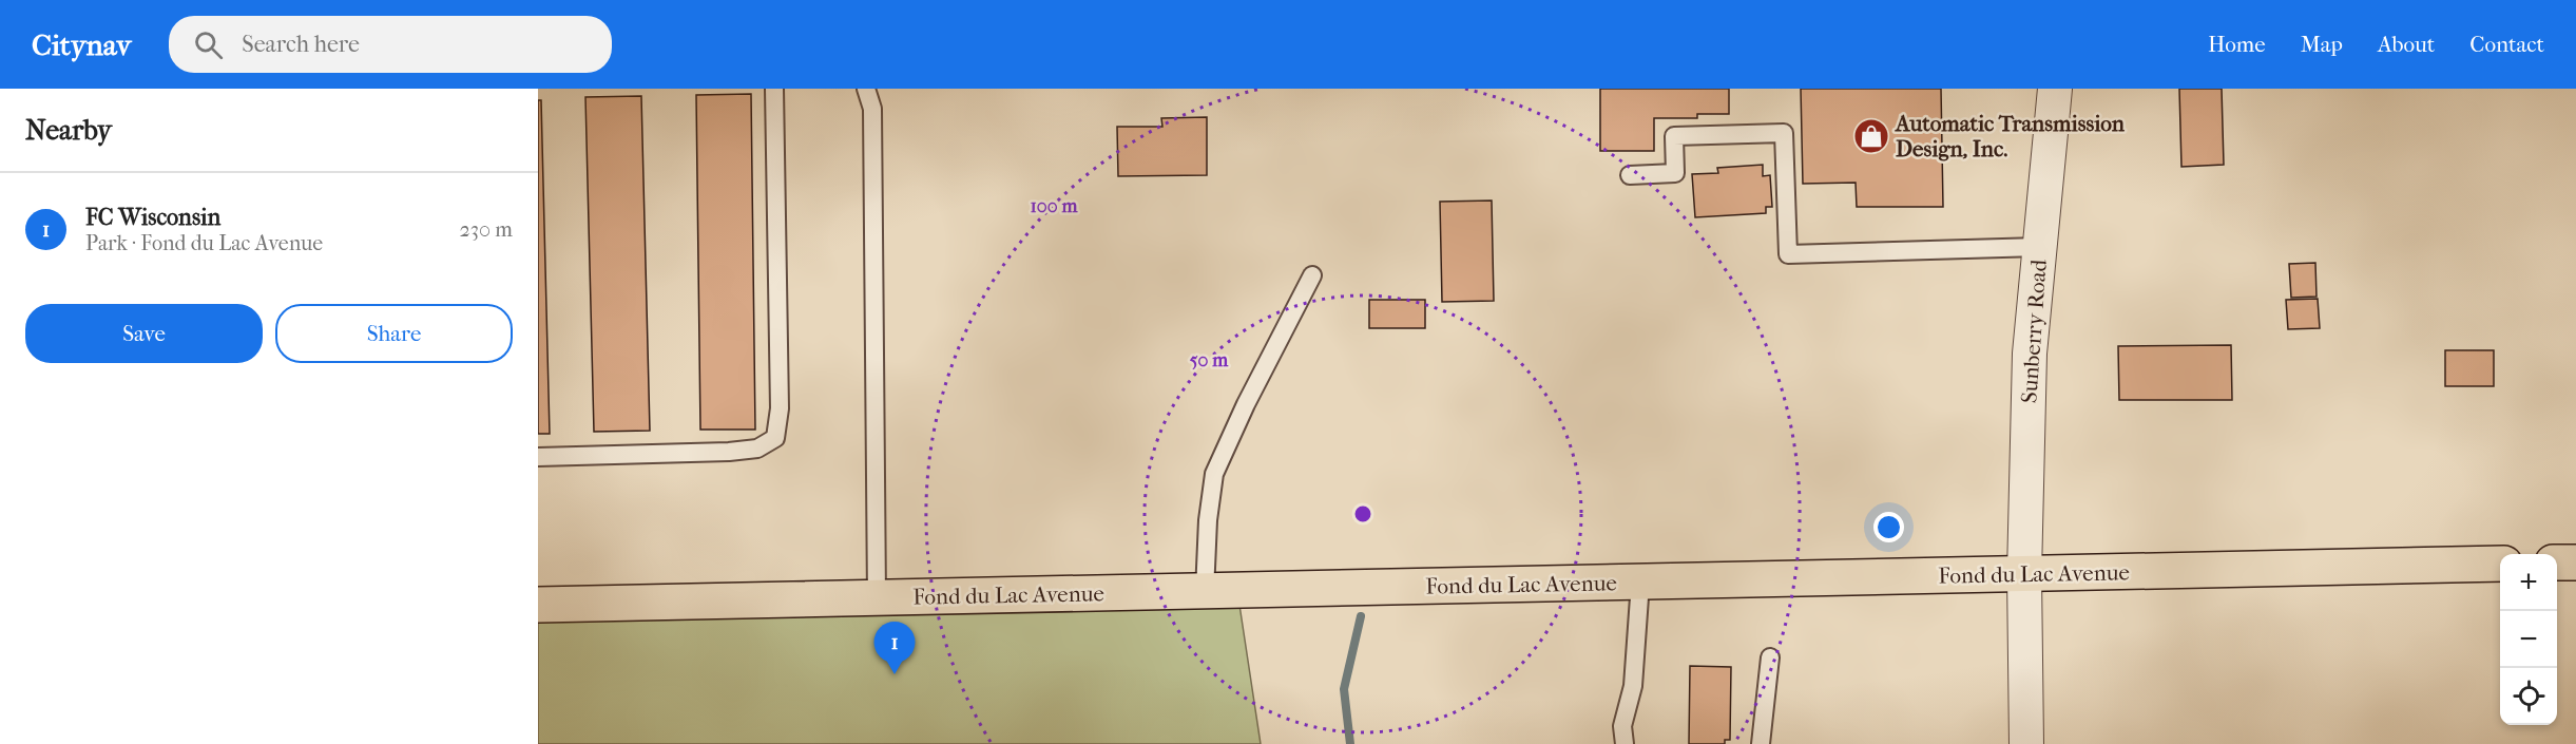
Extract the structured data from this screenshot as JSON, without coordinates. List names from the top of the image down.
{
  "streets": {
    "main road": ["Fond du Lac Avenue"],
    "street": ["Sunberry Road"]
  },
  "crossings": [
    ["Sunberry Road", "Fond du Lac Avenue"]
  ],
  "places": {
    "shop": ["Automatic Transmission Design, Inc."]
  },
  "page": {
    "header": "Citynav",
    "search": "Search here",
    "nav": [
      "Home",
      "Map",
      "About",
      "Contact"
    ],
    "heading": "Nearby",
    "list": [
      {
        "mark": "1",
        "name": "FC Wisconsin",
        "note": "Park · Fond du Lac Avenue",
        "value": "230 m"
      }
    ],
    "buttons": ["Save", "Share"],
    "map_buttons": ["+", "−"],
    "pins": "1"
  },
  "rings": ["100 m", "50 m"]
}
